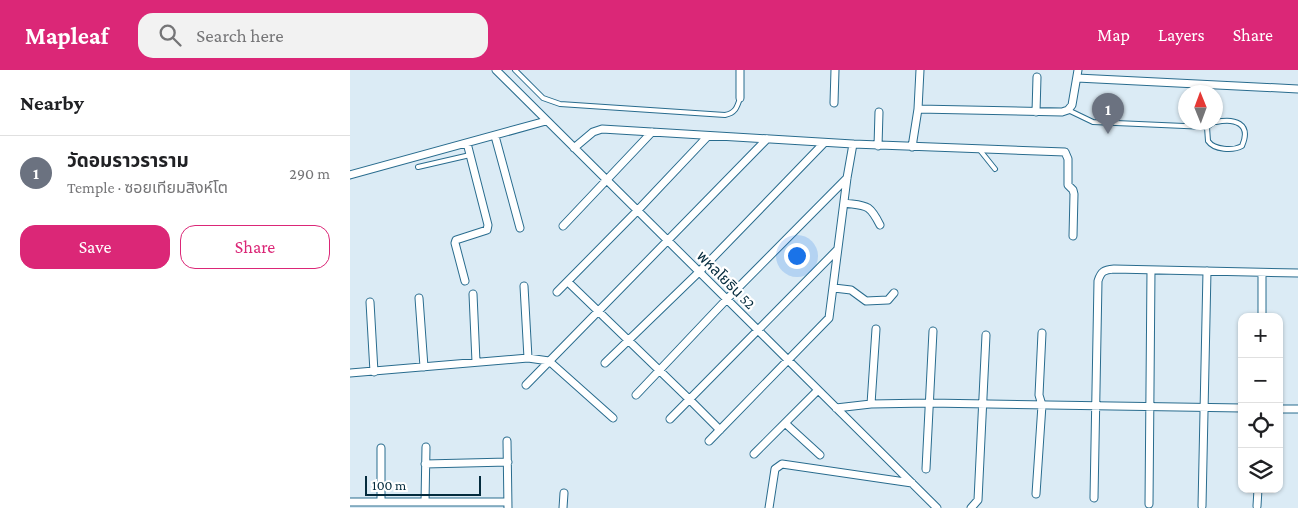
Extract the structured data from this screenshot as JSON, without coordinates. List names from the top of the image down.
{
  "streets": {
    "street": ["พหลโยธิน 52"]
  },
  "scale_bar": "100 m",
  "north": "top",
  "page": {
    "header": "Mapleaf",
    "search": "Search here",
    "nav": ["Map", "Layers", "Share"],
    "heading": "Nearby",
    "pins": "1",
    "list": [
      {
        "mark": "1",
        "name": "วัดอมราวราราม",
        "note": "Temple · ซอยเทียมสิงห์โต",
        "value": "290 m"
      }
    ],
    "buttons": ["Save", "Share"],
    "map_buttons": ["+", "−"],
    "scale": "100 m"
  }
}
